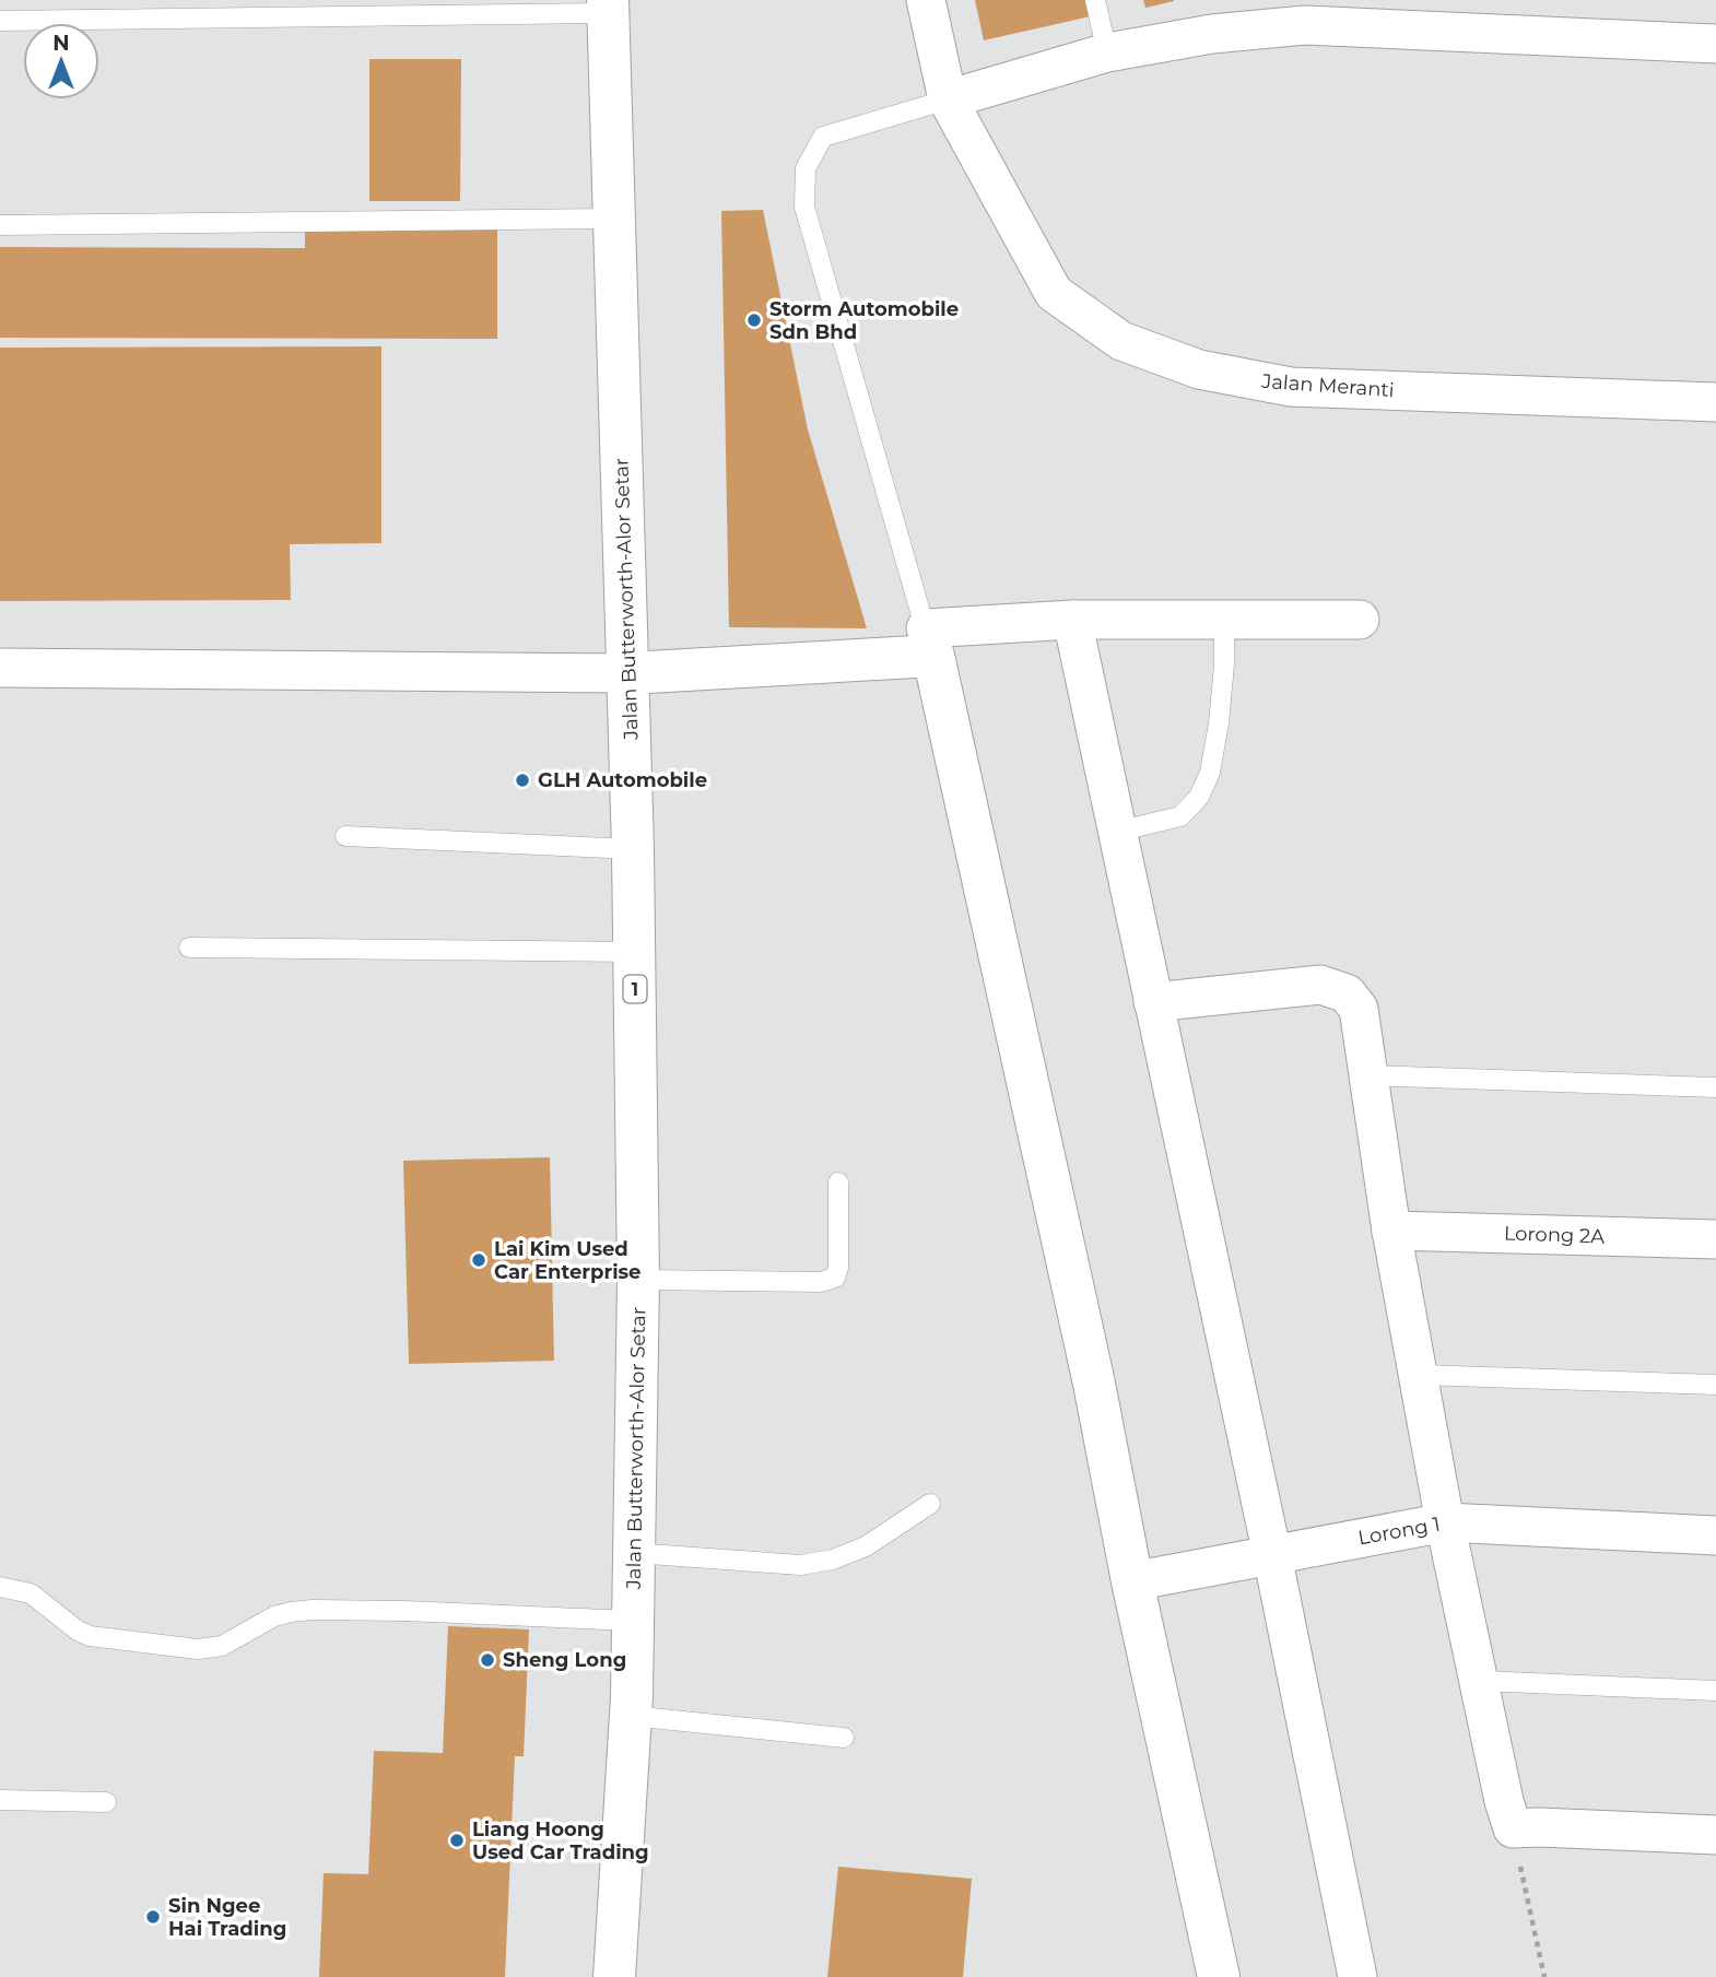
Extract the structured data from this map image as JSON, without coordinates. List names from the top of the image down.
{
  "streets": {
    "main road": ["Jalan Butterworth-Alor Setar", "1"],
    "street": ["Jalan Meranti", "Lorong 2A", "Lorong 1"]
  },
  "places": [
    "Storm Automobile Sdn Bhd",
    "GLH Automobile",
    "Lai Kim Used Car Enterprise",
    "Sheng Long",
    "Liang Hoong Used Car Trading",
    "Sin Ngee Hai Trading"
  ],
  "north": "top"
}
